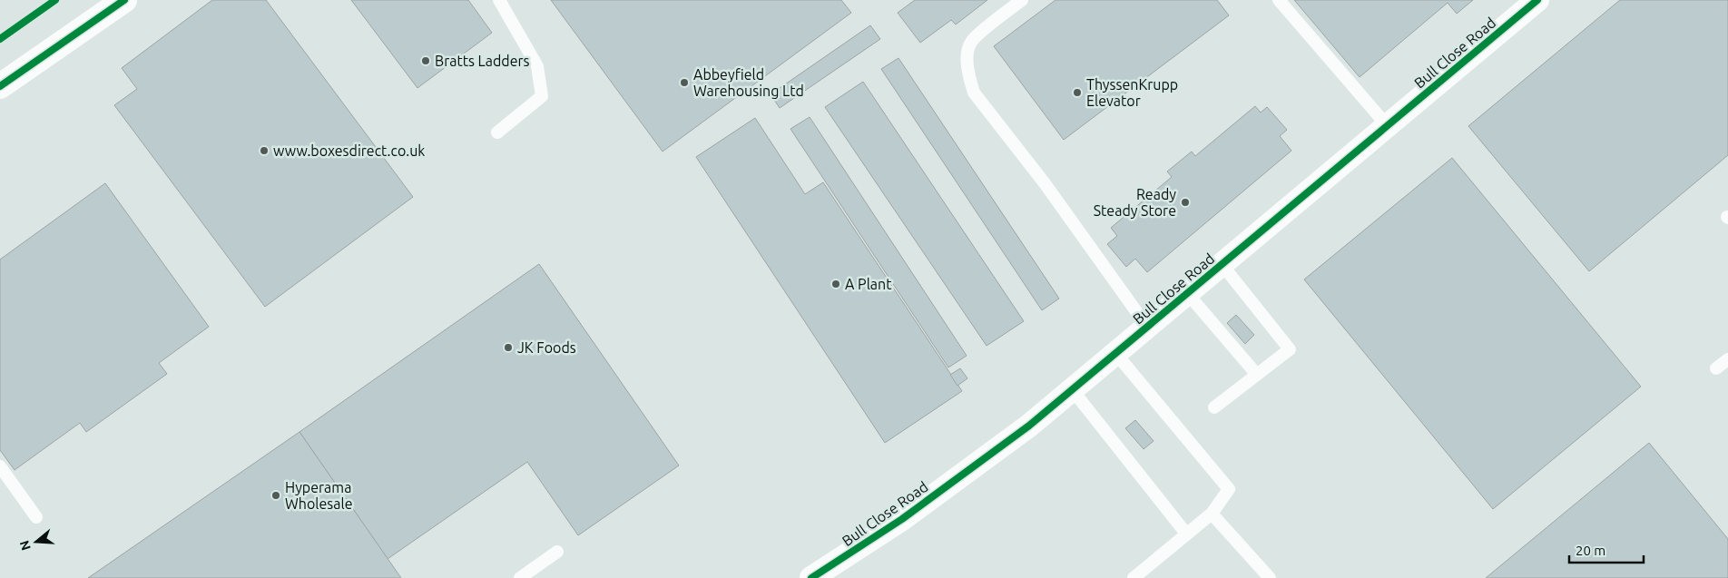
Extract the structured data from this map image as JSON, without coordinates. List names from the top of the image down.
{
  "streets": {
    "street": ["Bull Close Road"]
  },
  "places": [
    "Bratts Ladders",
    "Abbeyfield Warehousing Ltd",
    "ThyssenKrupp Elevator",
    "www.boxesdirect.co.uk",
    "Ready Steady Store",
    "A Plant",
    "JK Foods",
    "Hyperama Wholesale"
  ],
  "scale_bar": "20 m",
  "north": "left"
}
